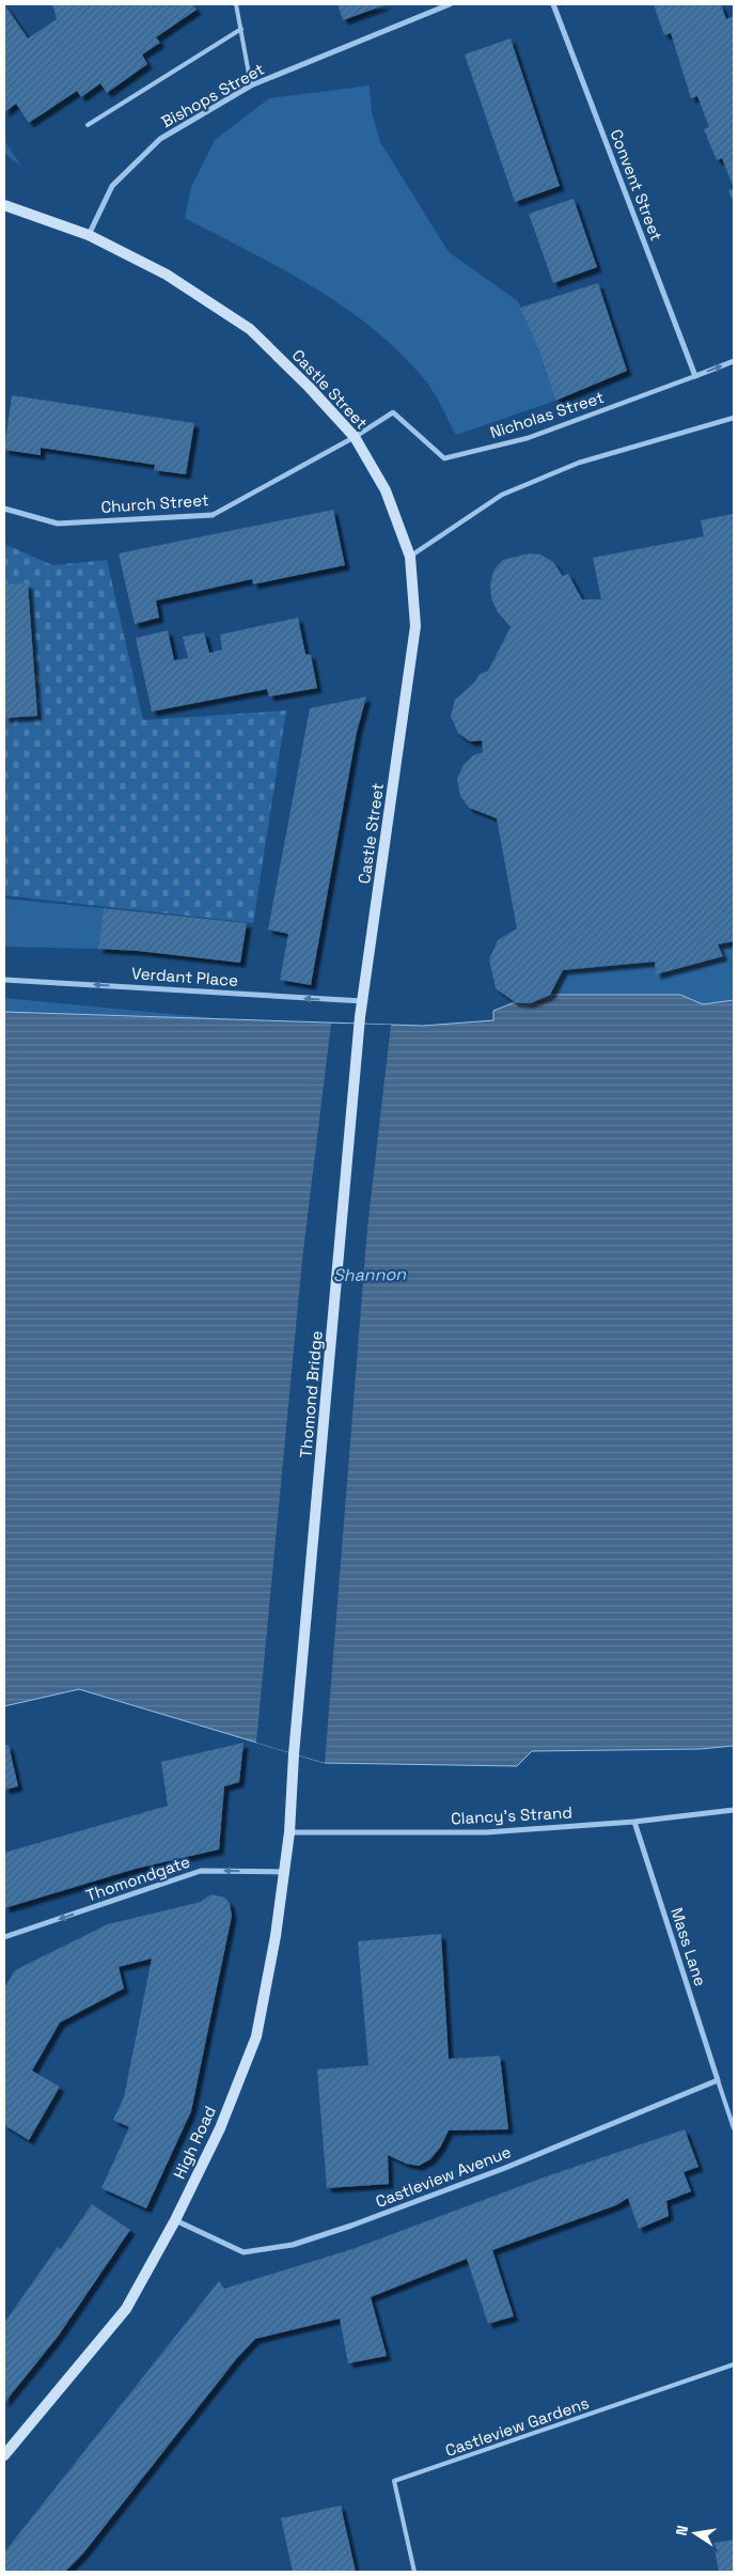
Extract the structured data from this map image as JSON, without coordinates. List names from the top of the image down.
{
  "streets": {
    "main road": ["Castle Street", "Thomond Bridge", "High Road"],
    "street": [
      "Bishops Street",
      "Convent Street",
      "Nicholas Street",
      "Church Street",
      "Verdant Place",
      "Clancy's Strand",
      "Thomondgate",
      "Mass Lane",
      "Castleview Avenue"
    ],
    "lane": ["Castleview Gardens"]
  },
  "crossings": [
    ["Bishops Street", "Castle Street"],
    ["Convent Street", "Nicholas Street"],
    ["Castle Street", "Nicholas Street"],
    ["Castle Street", "Church Street"],
    ["Castle Street", "Verdant Place"],
    ["Castle Street", "Thomond Bridge"],
    ["Nicholas Street", "Church Street"],
    ["Verdant Place", "Thomond Bridge"],
    ["Thomond Bridge", "High Road"],
    ["Clancy's Strand", "Mass Lane"],
    ["Clancy's Strand", "High Road"],
    ["Thomondgate", "High Road"],
    ["Mass Lane", "Castleview Avenue"],
    ["High Road", "Castleview Avenue"]
  ],
  "one_way": ["Verdant Place", "Thomondgate"],
  "water": ["Shannon"],
  "north": "left"
}
